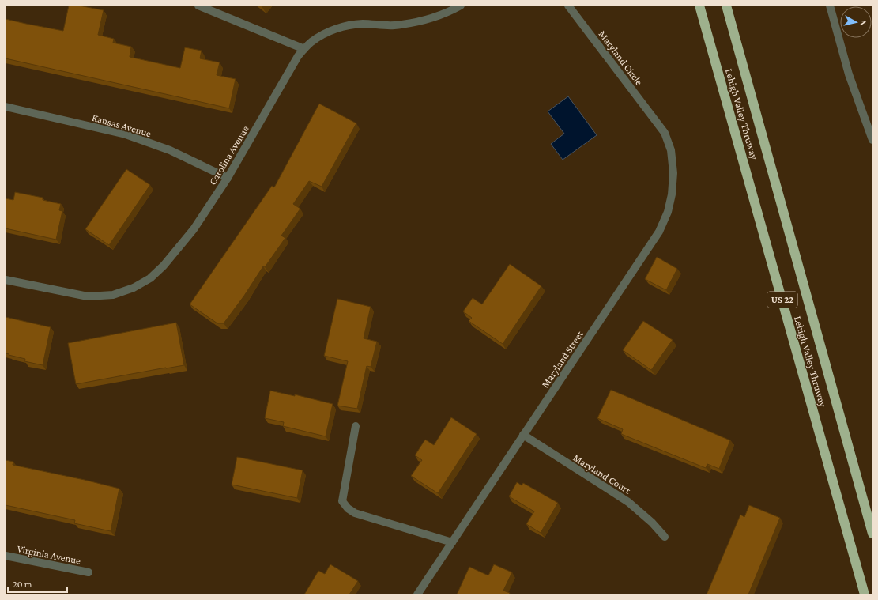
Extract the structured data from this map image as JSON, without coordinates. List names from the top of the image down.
{
  "streets": {
    "highway": ["Lehigh Valley Thruway", "US 22"],
    "street": [
      "Maryland Circle",
      "Kansas Avenue",
      "Carolina Avenue",
      "Maryland Street",
      "Maryland Court",
      "Virginia Avenue"
    ]
  },
  "crossings": [
    ["Maryland Circle", "Maryland Street"],
    ["Kansas Avenue", "Carolina Avenue"],
    ["Maryland Street", "Maryland Court"]
  ],
  "scale_bar": "20 m",
  "north": "right"
}
